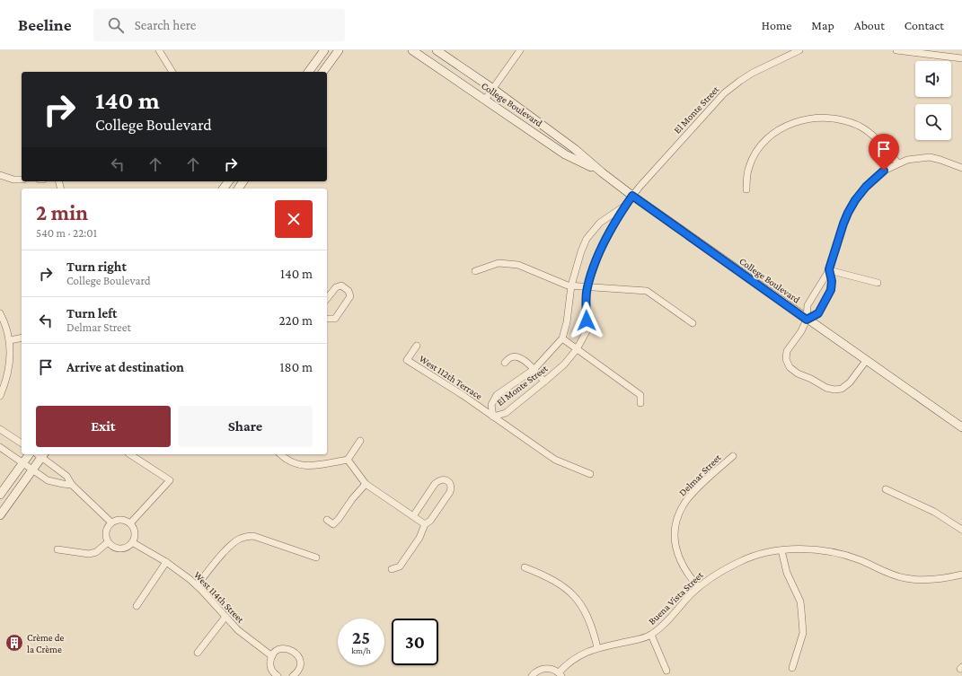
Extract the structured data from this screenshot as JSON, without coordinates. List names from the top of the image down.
{
  "streets": {
    "main road": ["College Boulevard"],
    "street": [
      "El Monte Street",
      "West 112th Terrace",
      "Delmar Street",
      "West 114th Street",
      "Buena Vista Street"
    ]
  },
  "crossings": [
    ["College Boulevard", "El Monte Street"],
    ["El Monte Street", "West 112th Terrace"],
    ["Delmar Street", "Buena Vista Street"]
  ],
  "places": {
    "building": ["Crème de la Crème"]
  },
  "page": {
    "header": "Beeline",
    "search": "Search here",
    "nav": [
      "Home",
      "Map",
      "About",
      "Contact"
    ],
    "turn": ["140 m", "College Boulevard"],
    "heading": ["2 min", "540 m · 22:01"],
    "list": [
      {
        "name": "Turn right",
        "note": "College Boulevard",
        "value": "140 m"
      },
      {
        "name": "Turn left",
        "note": "Delmar Street",
        "value": "220 m"
      },
      {
        "name": "Arrive at destination",
        "value": "180 m"
      }
    ],
    "buttons": ["Exit", "Share"],
    "speed": "25 km/h",
    "limit": "30"
  }
}
